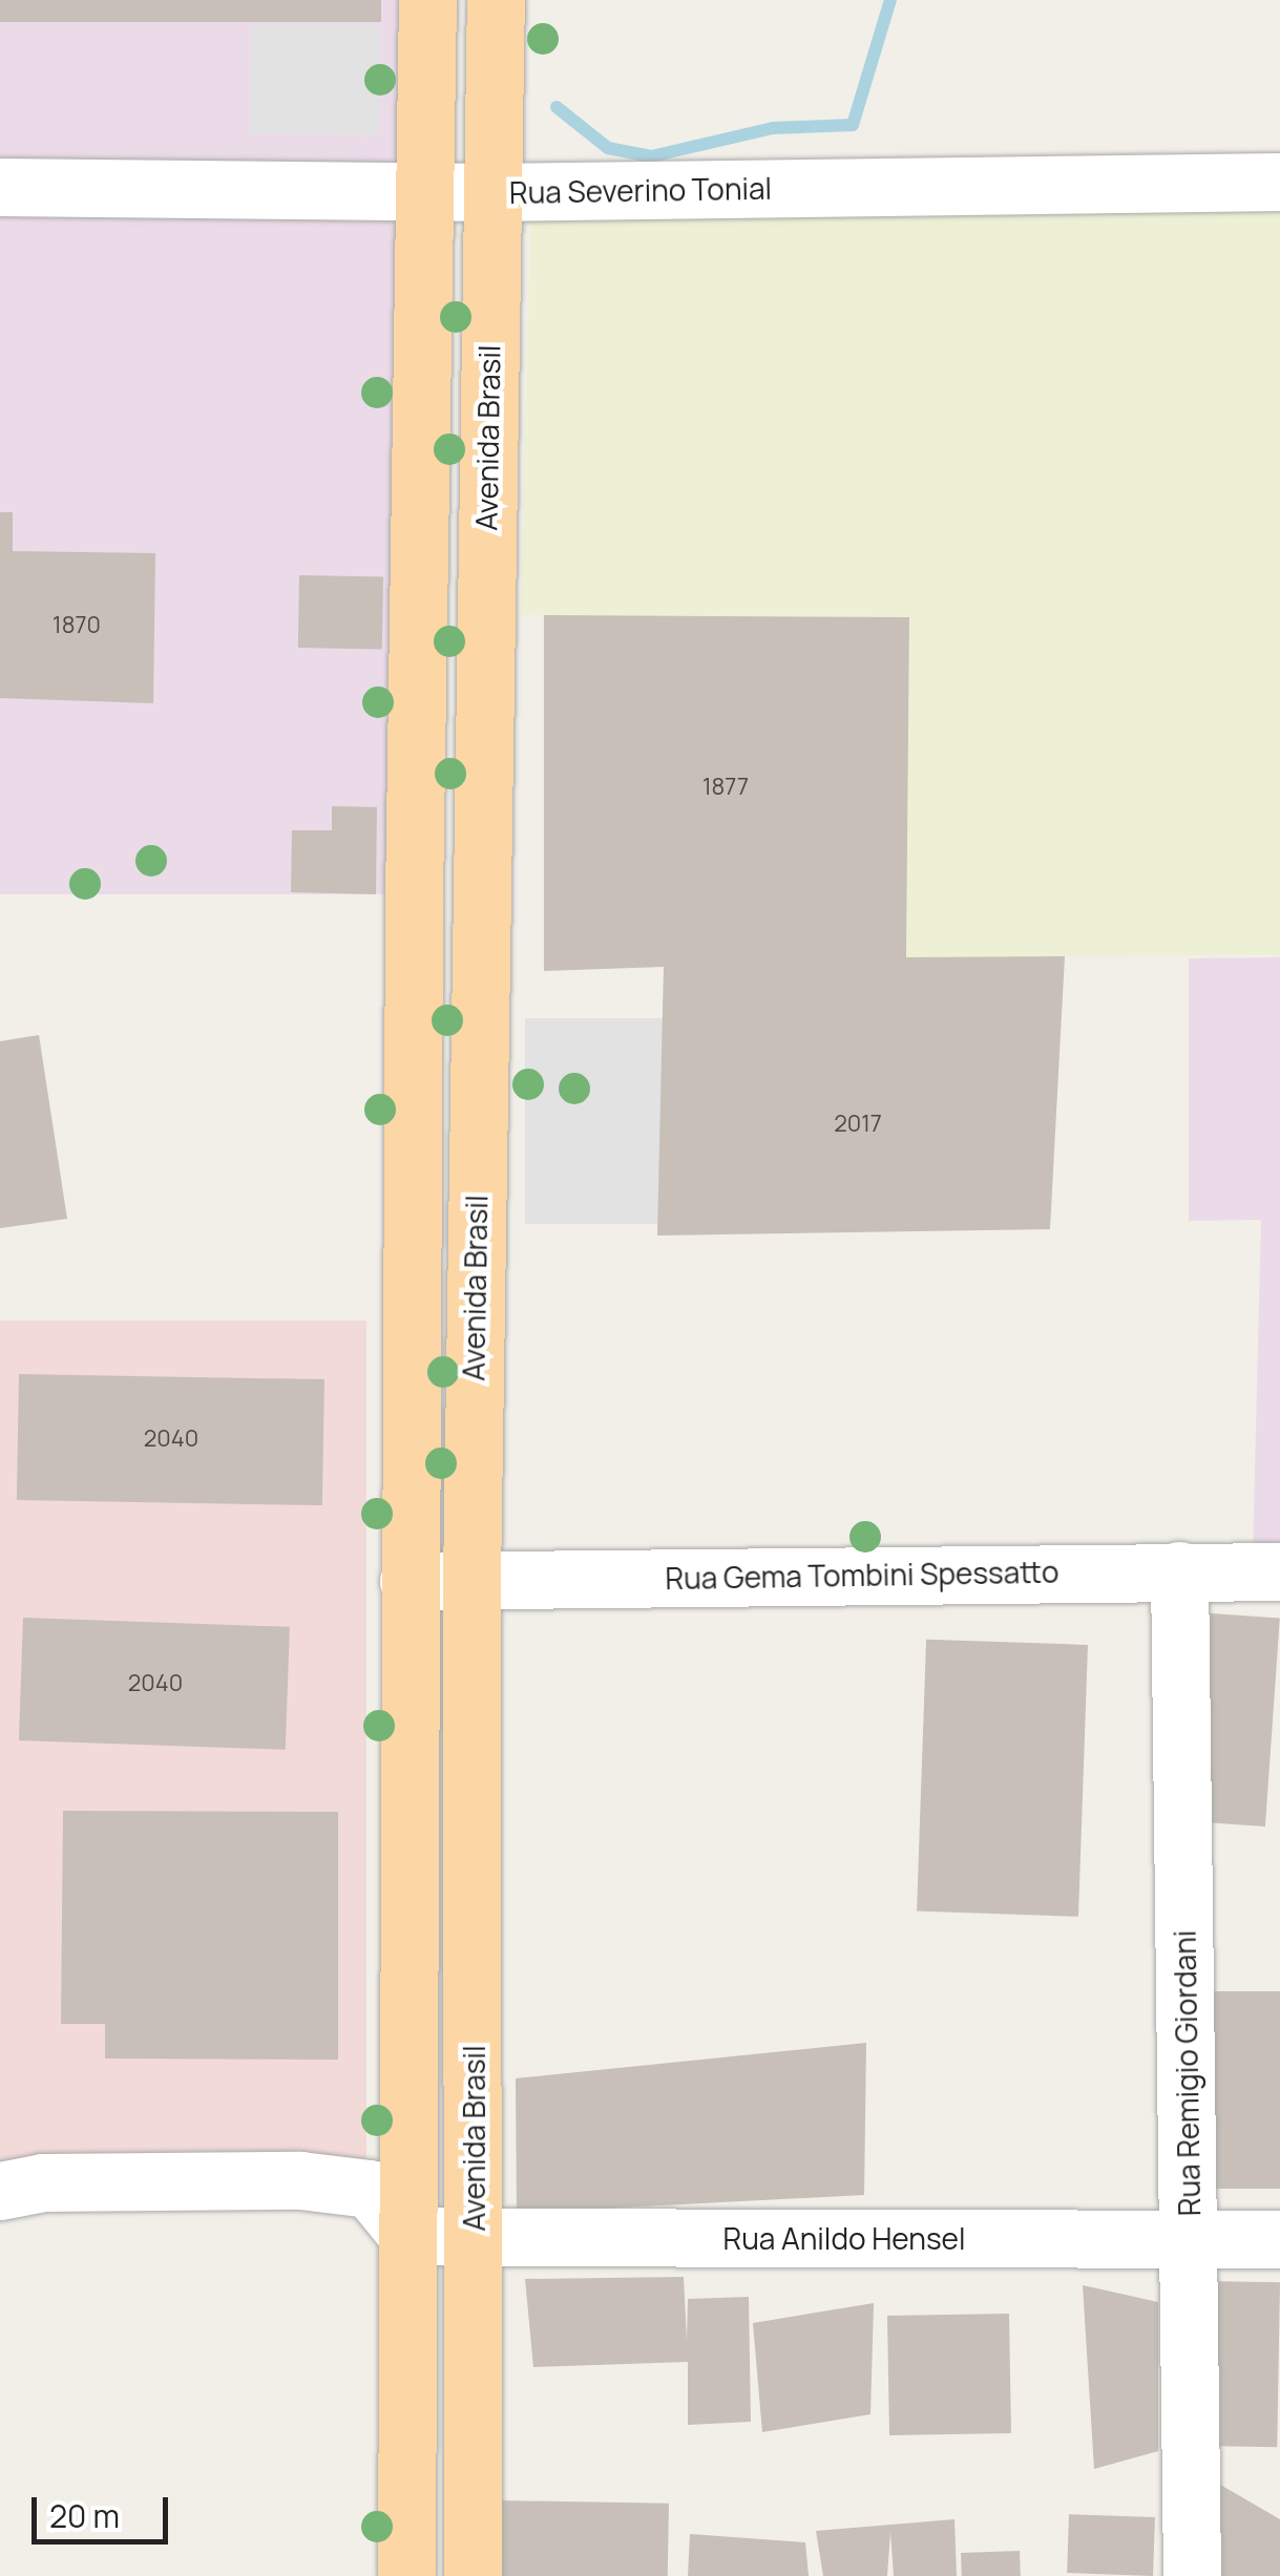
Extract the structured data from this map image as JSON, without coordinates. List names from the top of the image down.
{
  "streets": {
    "main road": ["Avenida Brasil"],
    "street": [
      "Rua Severino Tonial",
      "Rua Gema Tombini Spessatto",
      "Rua Remigio Giordani",
      "Rua Anildo Hensel"
    ]
  },
  "crossings": [
    ["Rua Severino Tonial", "Avenida Brasil"],
    ["Avenida Brasil", "Rua Gema Tombini Spessatto"],
    ["Avenida Brasil", "Rua Anildo Hensel"],
    ["Rua Gema Tombini Spessatto", "Rua Remigio Giordani"],
    ["Rua Remigio Giordani", "Rua Anildo Hensel"]
  ],
  "house_numbers": [
    "1870",
    "1877",
    "2017",
    "2040",
    "2040"
  ],
  "scale_bar": "20 m"
}
